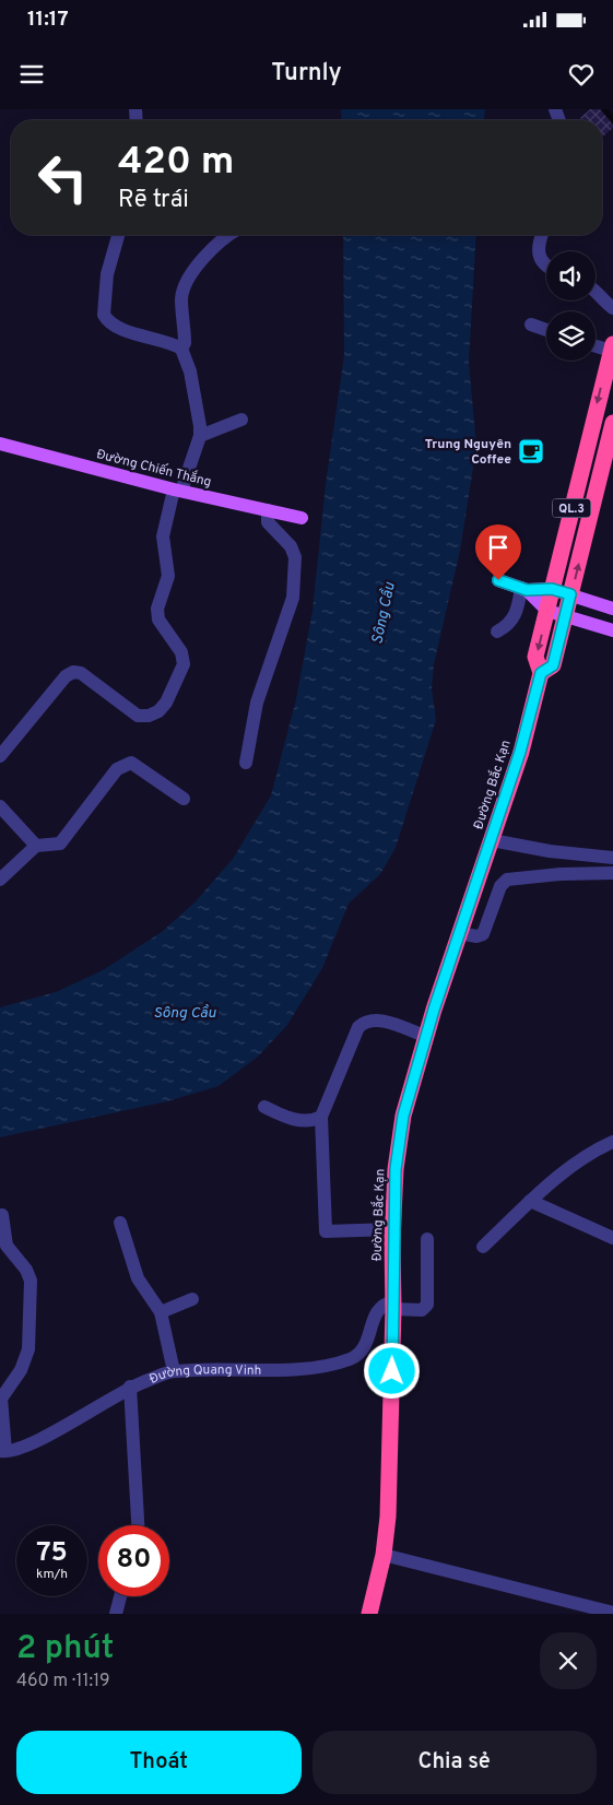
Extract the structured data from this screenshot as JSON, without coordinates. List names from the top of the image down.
{
  "streets": {
    "highway": ["QL.3", "Đường Bắc Kạn"],
    "main road": ["Đường Chiến Thắng"],
    "street": ["Đường Quang Vinh"]
  },
  "crossings": [
    ["Đường Bắc Kạn", "Đường Quang Vinh"]
  ],
  "water": ["Sông Cầu"],
  "places": {
    "cafe": ["Trung Nguyên Coffee"]
  },
  "page": {
    "status": "11:17",
    "header": "Turnly",
    "turn": ["420 m", "Rẽ trái"],
    "speed": "75 km/h",
    "limit": "80",
    "heading": ["2 phút", "460 m · 11:19"],
    "buttons": ["Thoát", "Chia sẻ"]
  }
}
